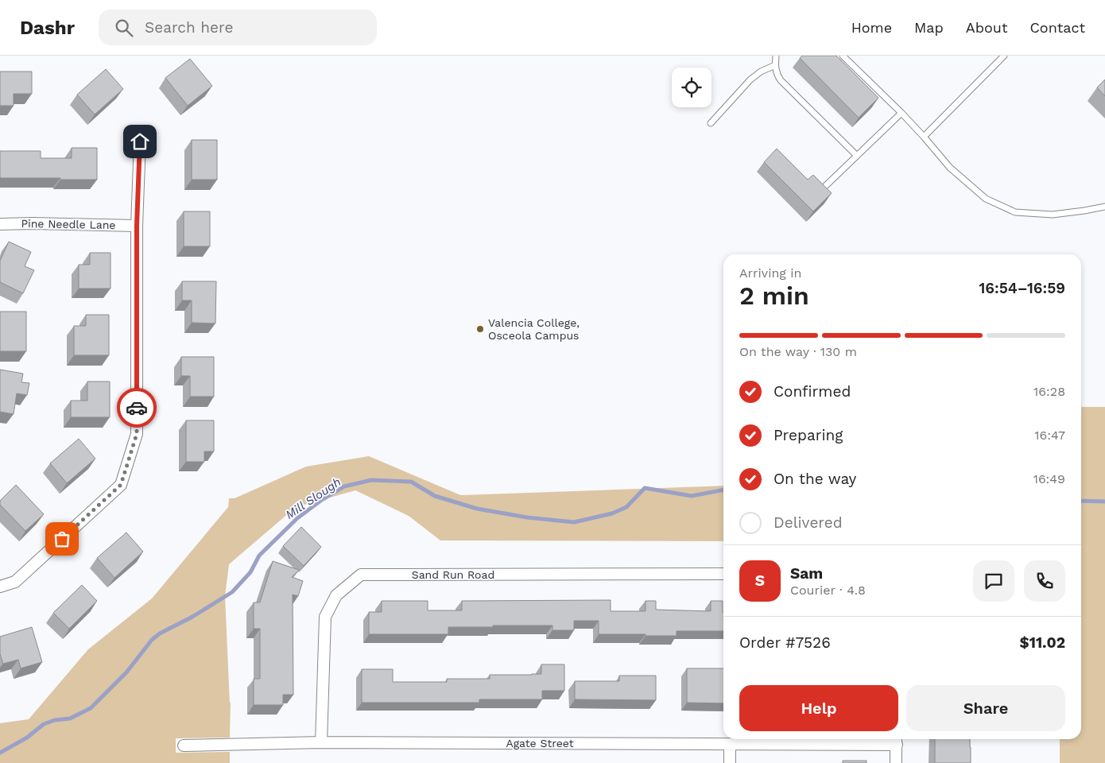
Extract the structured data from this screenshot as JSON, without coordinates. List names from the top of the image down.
{
  "streets": {
    "street": ["Pine Needle Lane", "Sand Run Road", "Agate Street"]
  },
  "crossings": [
    ["Sand Run Road", "Agate Street"]
  ],
  "water": ["Mill Slough"],
  "places": ["Valencia College, Osceola Campus"],
  "page": {
    "header": "Dashr",
    "search": "Search here",
    "nav": [
      "Home",
      "Map",
      "About",
      "Contact"
    ],
    "heading": ["2 min", "Arriving in", "16:54–16:59"],
    "panel": [
      "Sam",
      "Courier · 4.8",
      "Order #7526",
      "$11.02"
    ],
    "bar": "On the way · 130 m",
    "list": [
      ["Confirmed", "16:28"],
      ["Preparing", "16:47"],
      ["On the way", "16:49"],
      "Delivered"
    ],
    "round": "S",
    "buttons": ["Help", "Share"]
  }
}
